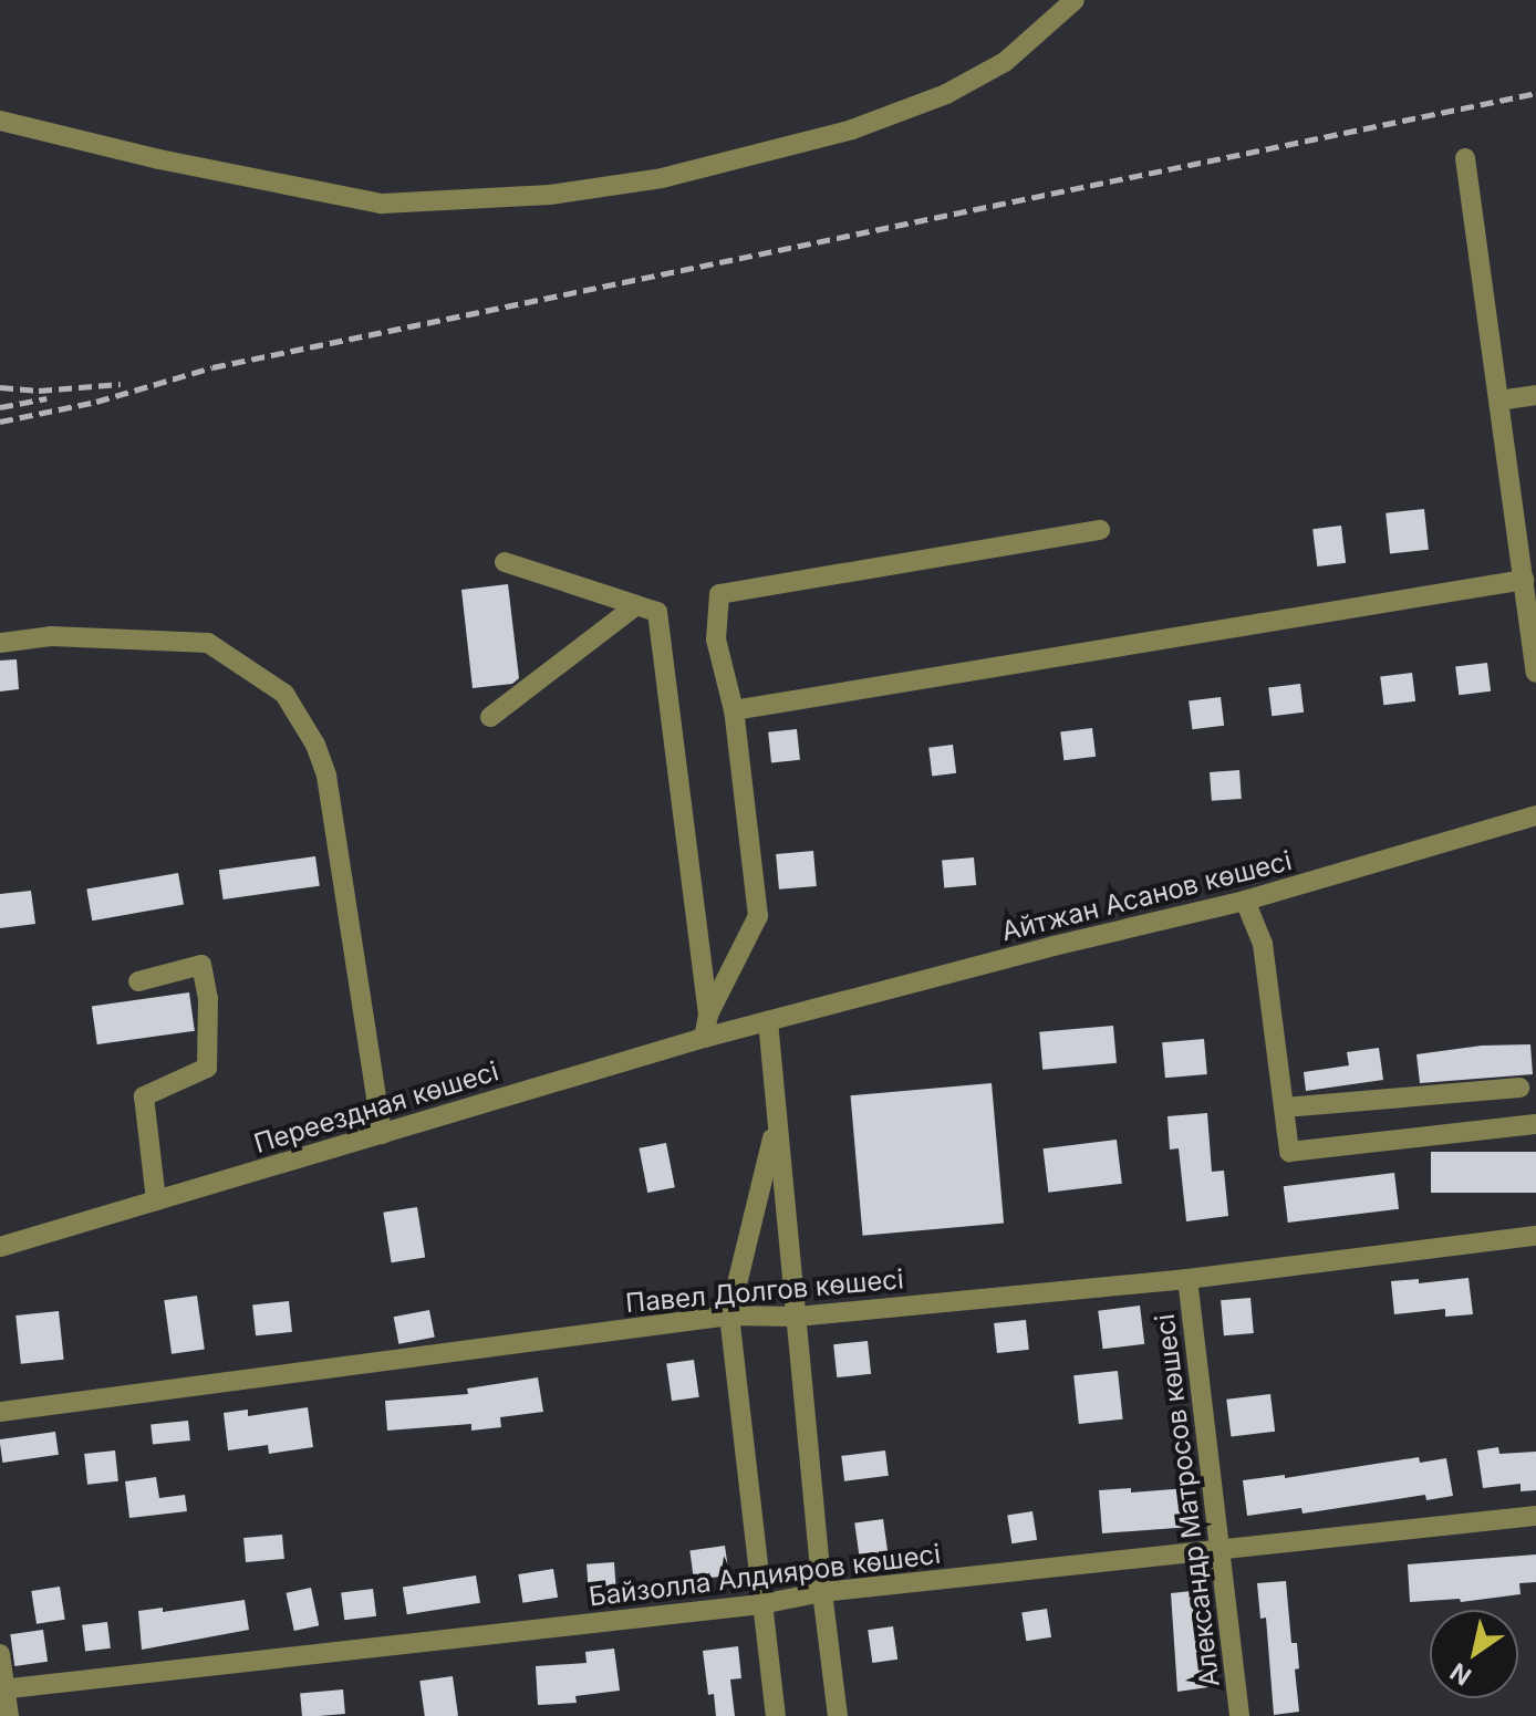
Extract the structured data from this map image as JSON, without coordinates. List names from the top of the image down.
{
  "streets": {
    "street": [
      "Айтжан Асанов көшесі",
      "Переездная көшесі",
      "Павел Долгов көшесі",
      "Александр Матросов көшесі",
      "Байзолла Алдияров көшесі"
    ]
  },
  "crossings": [
    ["Айтжан Асанов көшесі", "Переездная көшесі"],
    ["Павел Долгов көшесі", "Александр Матросов көшесі"],
    ["Александр Матросов көшесі", "Байзолла Алдияров көшесі"]
  ],
  "north": "bottom left"
}
